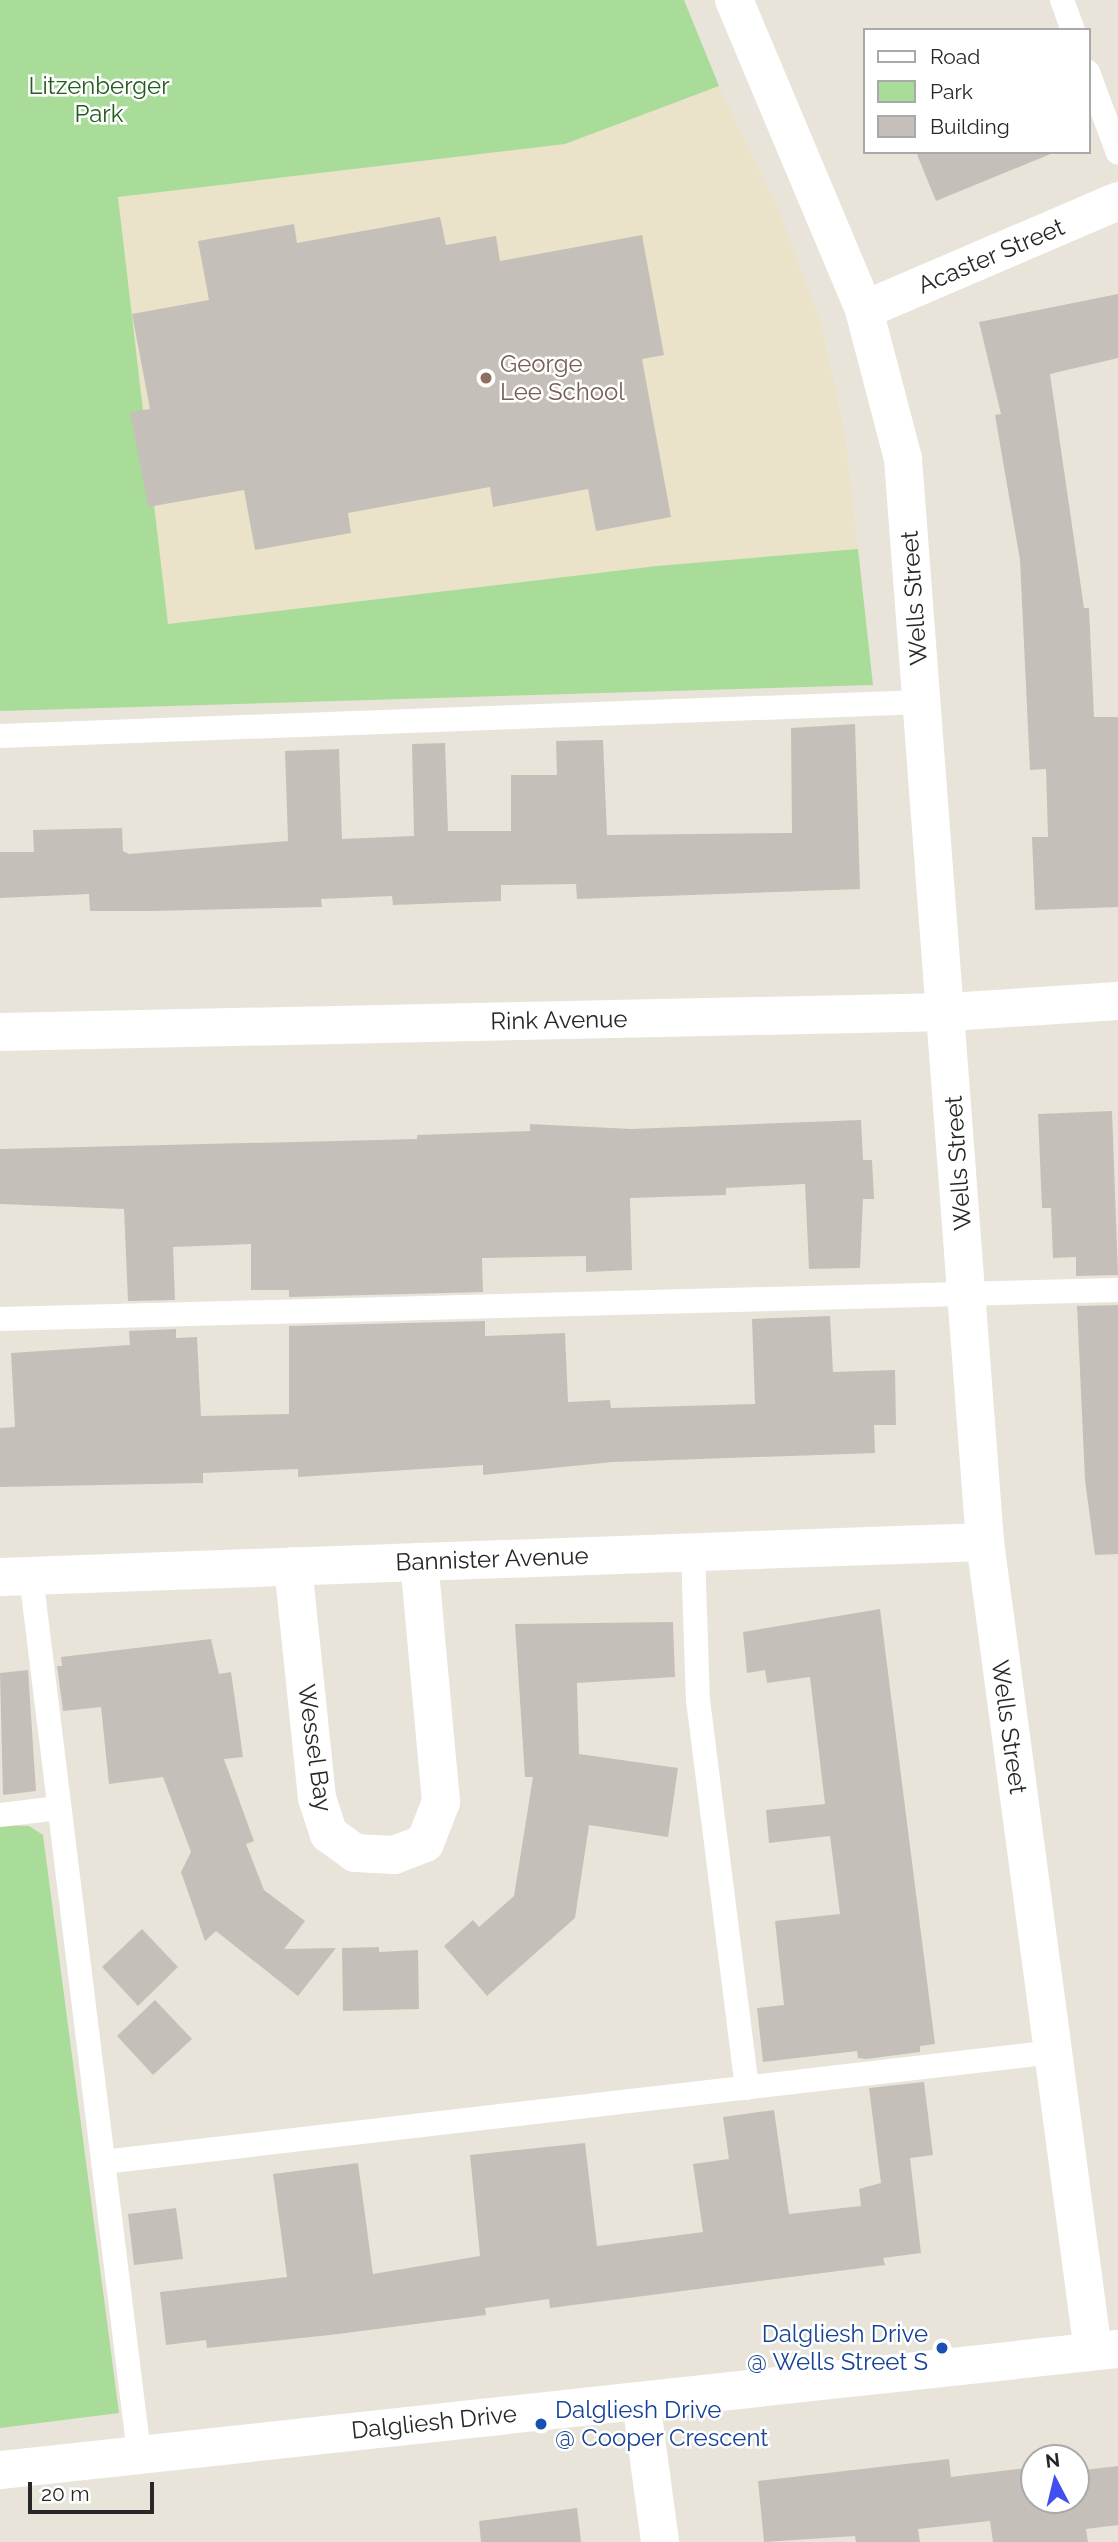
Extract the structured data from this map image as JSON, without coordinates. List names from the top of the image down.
{
  "streets": {
    "street": [
      "Acaster Street",
      "Wells Street",
      "Rink Avenue",
      "Bannister Avenue",
      "Wessel Bay",
      "Dalgliesh Drive"
    ]
  },
  "crossings": [
    ["Acaster Street", "Wells Street"],
    ["Wells Street", "Rink Avenue"],
    ["Wells Street", "Bannister Avenue"],
    ["Wells Street", "Dalgliesh Drive"],
    ["Bannister Avenue", "Wessel Bay"]
  ],
  "parks": ["Litzenberger Park"],
  "places": ["George Lee School", "Dalgliesh Drive @ Wells Street S", "Dalgliesh Drive @ Cooper Crescent"],
  "legend": ["Road", "Park", "Building"],
  "scale_bar": "20 m",
  "north": "top"
}
